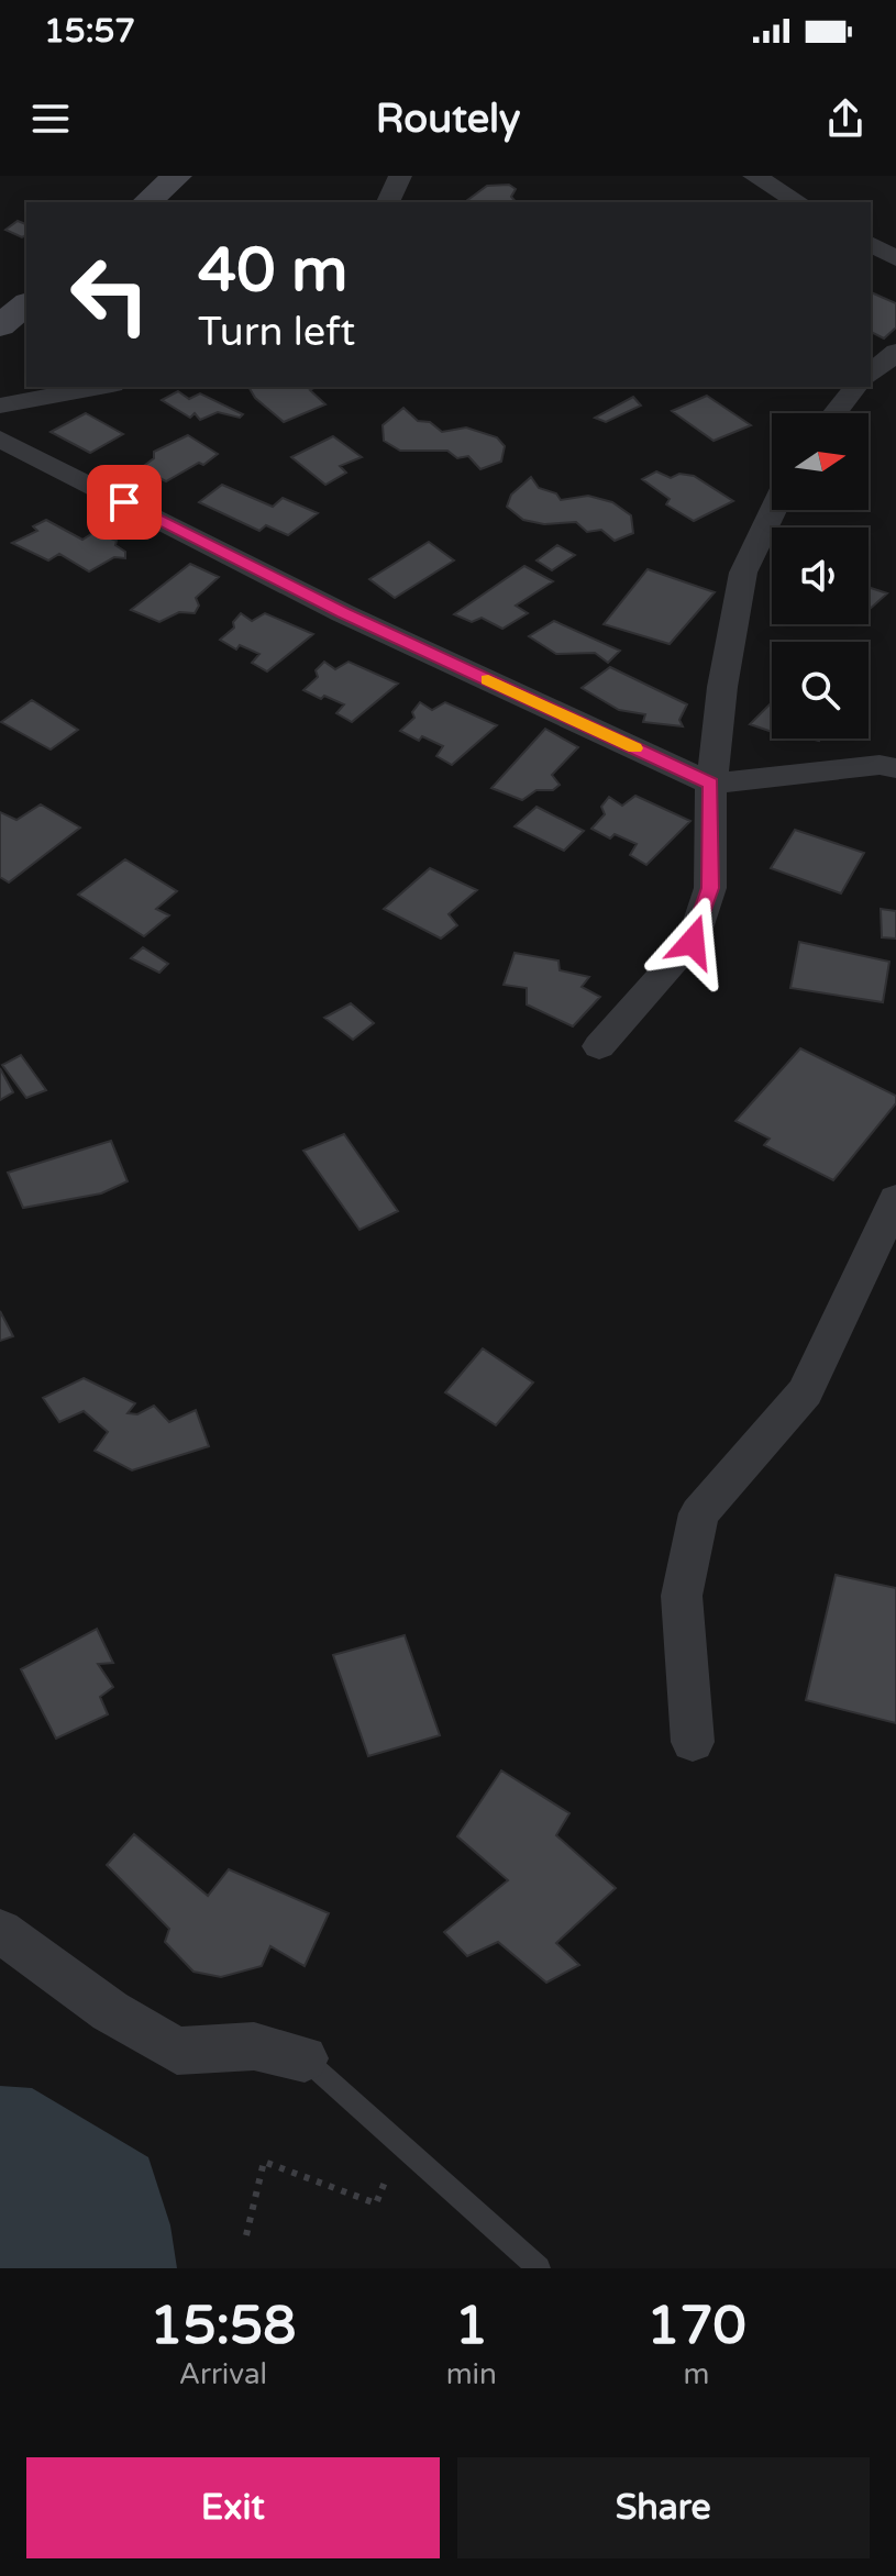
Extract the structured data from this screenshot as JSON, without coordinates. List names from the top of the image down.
{
  "north": "right",
  "page": {
    "status": "15:57",
    "header": "Routely",
    "turn": ["40 m", "Turn left"],
    "eta": [
      "15:58",
      "Arrival",
      "1",
      "min",
      "170",
      "m"
    ],
    "buttons": ["Exit", "Share"]
  }
}
